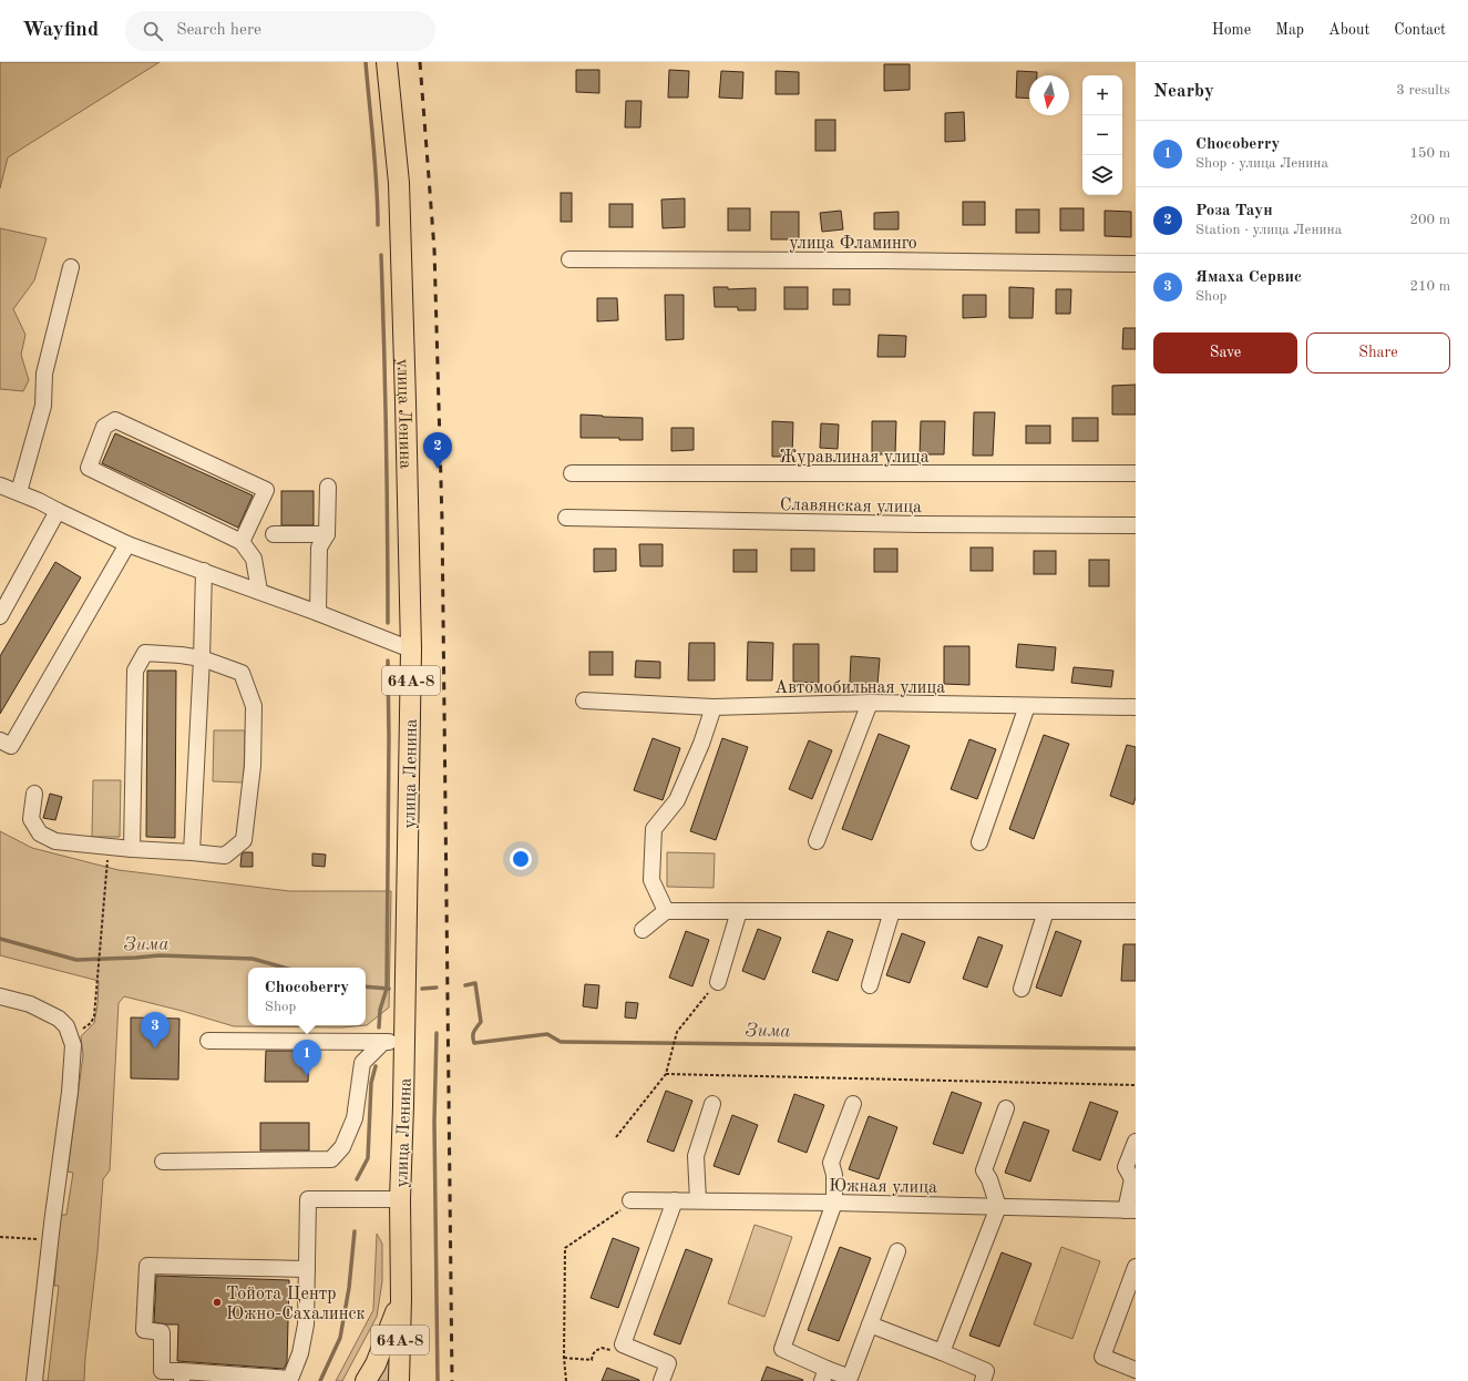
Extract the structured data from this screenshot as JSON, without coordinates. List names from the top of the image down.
{
  "streets": {
    "main road": ["улица Ленина", "64А-8"],
    "street": [
      "улица Фламинго",
      "Журавлиная улица",
      "Славянская улица",
      "Автомобильная улица",
      "Южная улица"
    ]
  },
  "water": ["Зима"],
  "places": ["Тойота Центр Южно-Сахалинск"],
  "north": "bottom",
  "page": {
    "header": "Wayfind",
    "search": "Search here",
    "nav": [
      "Home",
      "Map",
      "About",
      "Contact"
    ],
    "heading": ["Nearby", "3 results"],
    "map_buttons": ["+", "−"],
    "list": [
      {
        "mark": "1",
        "name": "Chocoberry",
        "note": "Shop · улица Ленина",
        "value": "150 m"
      },
      {
        "mark": "2",
        "name": "Роза Таун",
        "note": "Station · улица Ленина",
        "value": "200 m"
      },
      {
        "mark": "3",
        "name": "Ямаха Сервис",
        "note": "Shop",
        "value": "210 m"
      }
    ],
    "buttons": ["Save", "Share"],
    "pins": ["2", "3", "1"],
    "popup": ["Chocoberry", "Shop"]
  }
}
